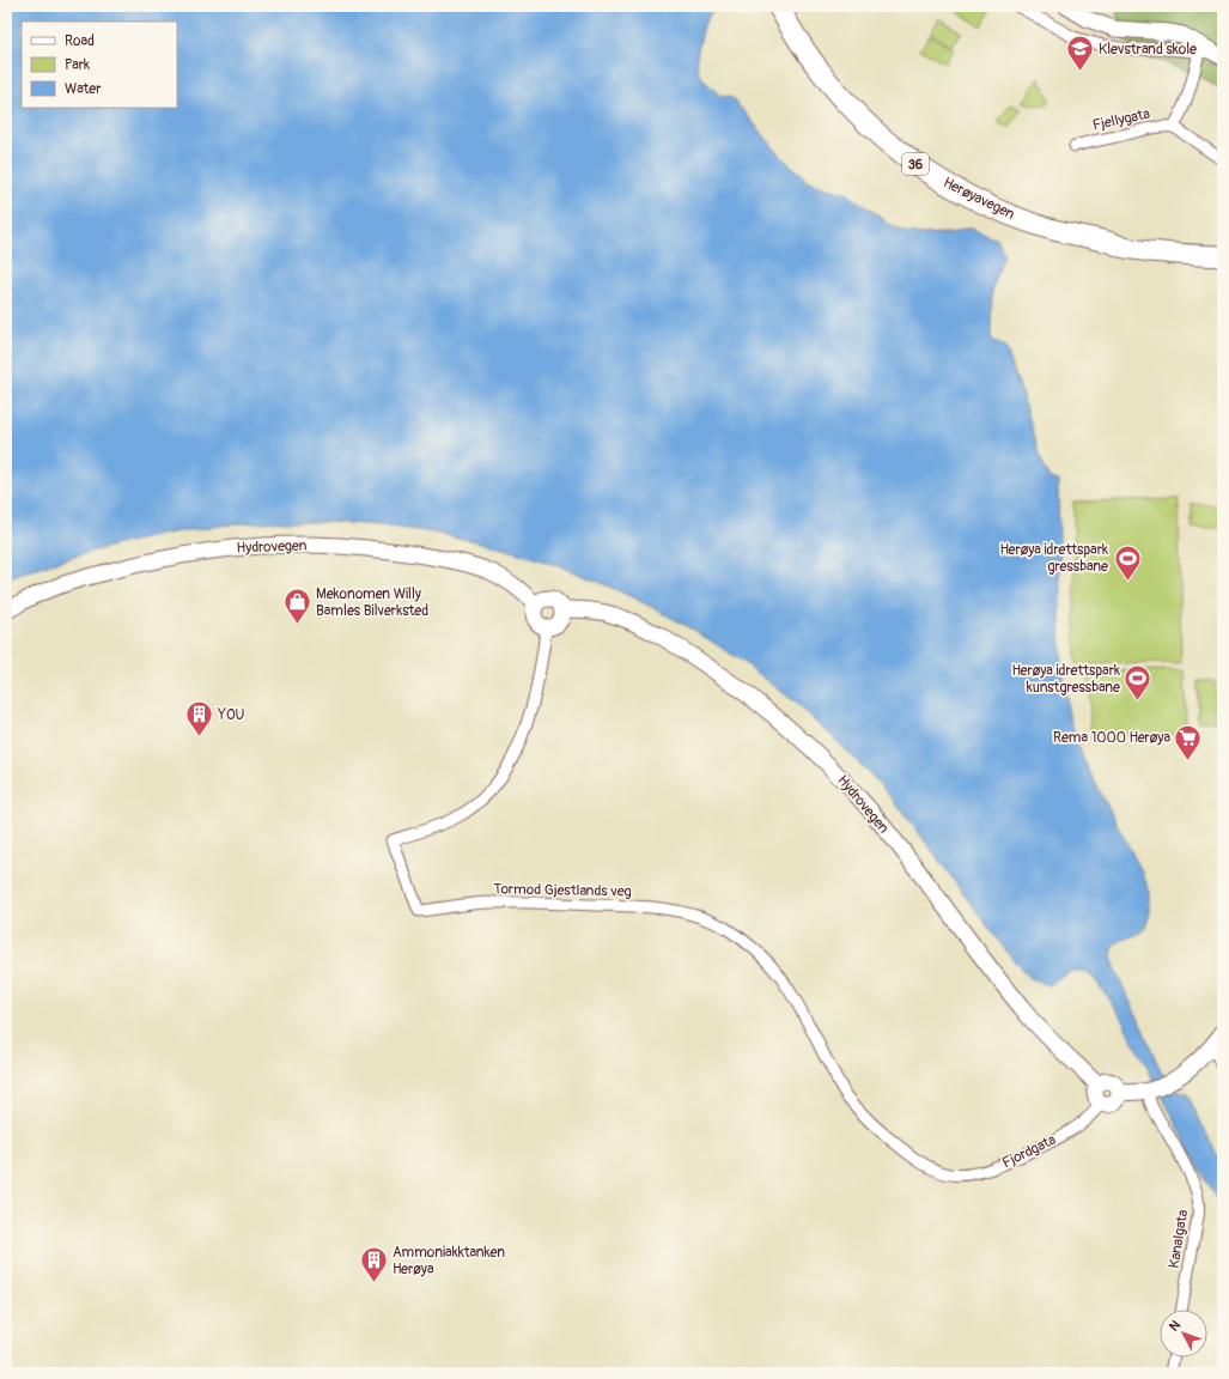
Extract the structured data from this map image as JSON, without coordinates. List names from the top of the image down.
{
  "streets": {
    "highway": ["36", "Herøyavegen"],
    "street": [
      "Fjellygata",
      "Hydrovegen",
      "Tormod Gjestlands veg",
      "Fjordgata",
      "Kanalgata"
    ]
  },
  "crossings": [
    ["Hydrovegen", "Tormod Gjestlands veg"],
    ["Hydrovegen", "Fjordgata"],
    ["Tormod Gjestlands veg", "Fjordgata"]
  ],
  "places": {
    "school or university": ["Klevstrand skole"],
    "sports": ["Herøya idrettspark gressbane", "Herøya idrettspark kunstgressbane"],
    "shop": ["Mekonomen Willy Bamles Bilverksted"],
    "building": ["YOU", "Ammoniakktanken Herøya"],
    "supermarket": ["Rema 1000 Herøya"]
  },
  "legend": ["Road", "Park", "Water"],
  "north": "top left"
}
